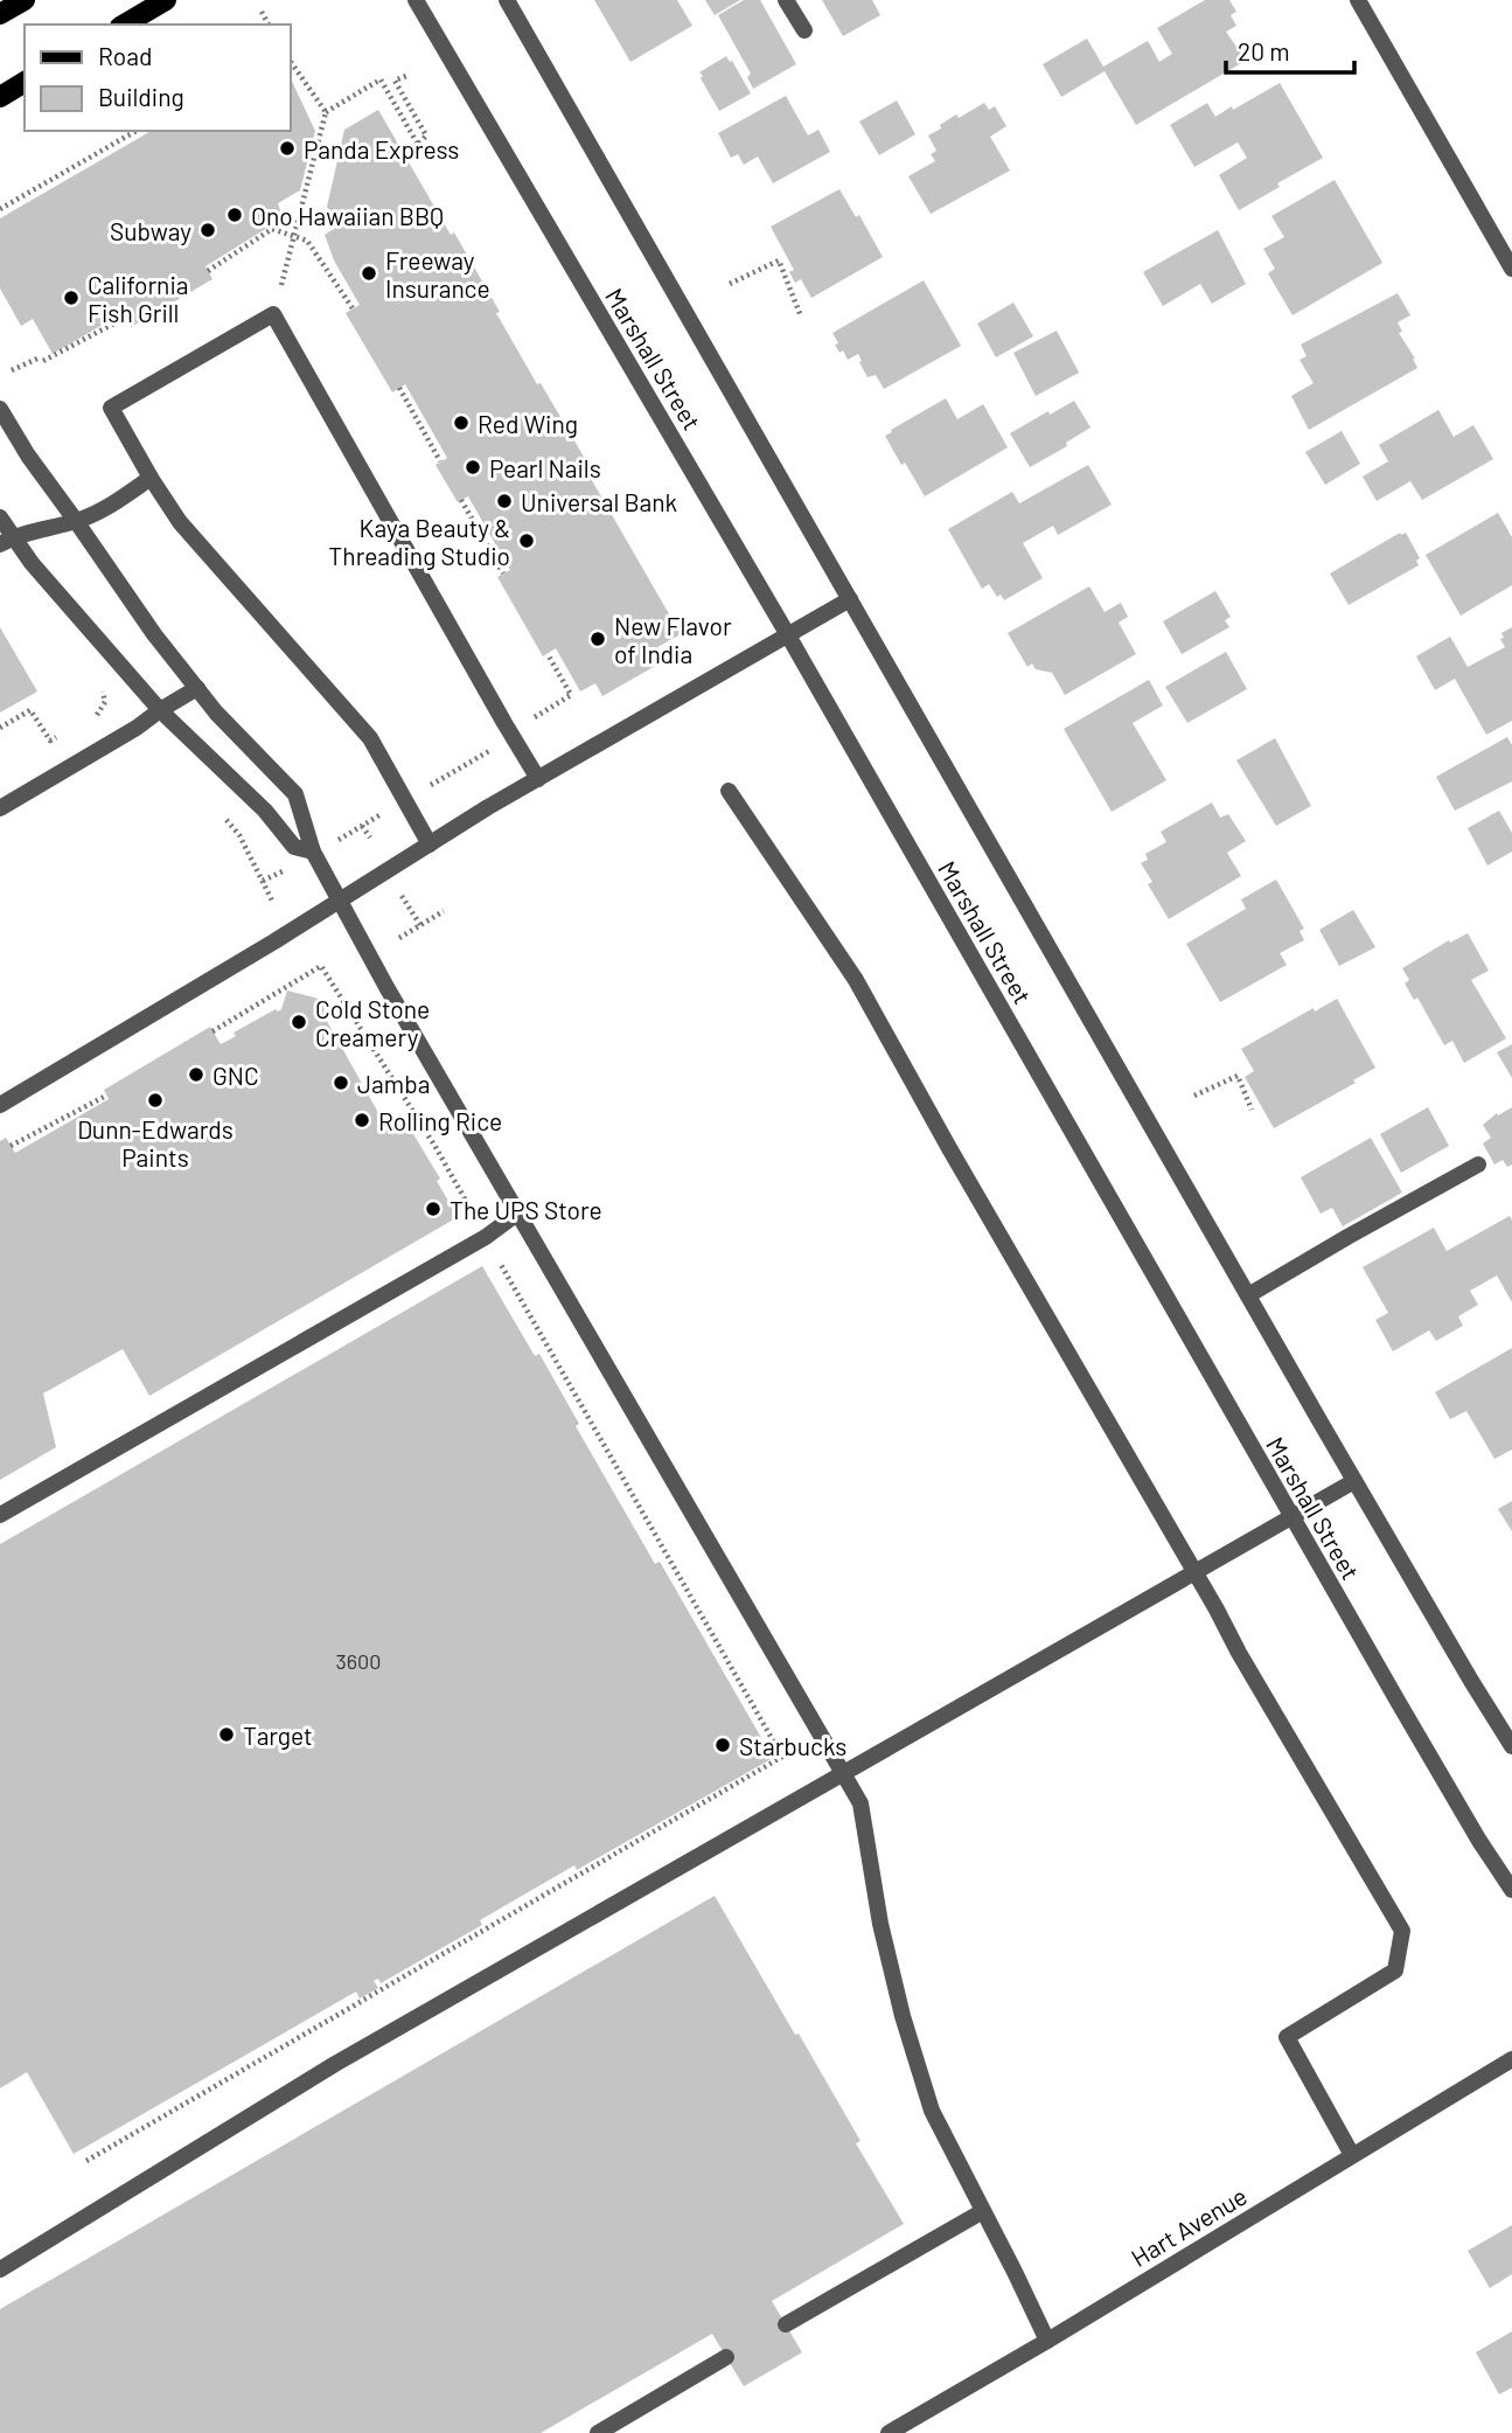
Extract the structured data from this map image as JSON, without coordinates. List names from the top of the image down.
{
  "streets": {
    "street": ["Marshall Street", "Hart Avenue"]
  },
  "places": [
    "Panda Express",
    "Ono Hawaiian BBQ",
    "Subway",
    "Freeway Insurance",
    "California Fish Grill",
    "Red Wing",
    "Pearl Nails",
    "Universal Bank",
    "Kaya Beauty & Threading Studio",
    "New Flavor of India",
    "Cold Stone Creamery",
    "GNC",
    "Jamba",
    "Dunn-Edwards Paints",
    "Rolling Rice",
    "The UPS Store",
    "Target",
    "Starbucks"
  ],
  "house_numbers": ["3600"],
  "legend": ["Road", "Building"],
  "scale_bar": "20 m"
}
